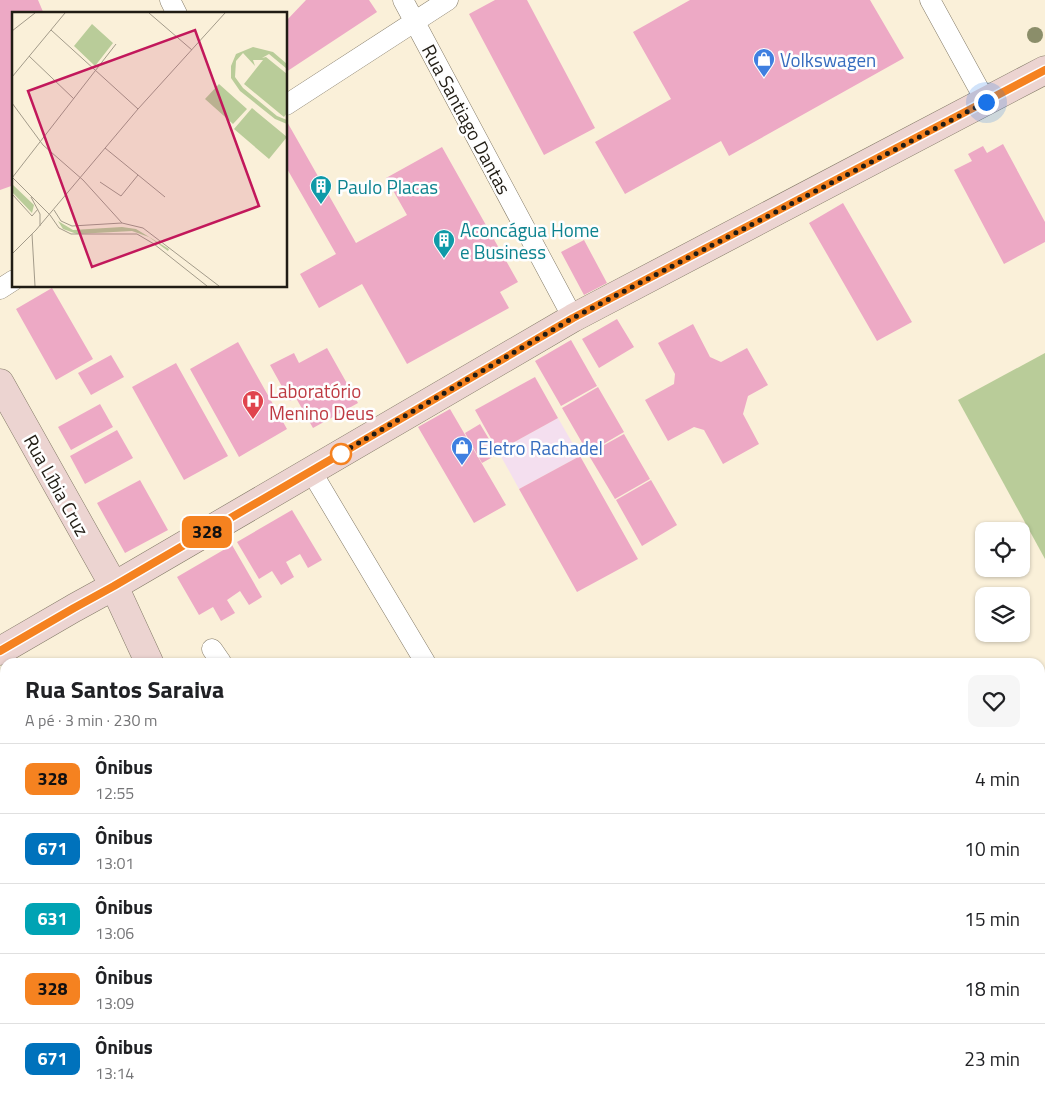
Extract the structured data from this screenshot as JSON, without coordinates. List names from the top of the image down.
{
  "streets": {
    "main road": ["Rua Líbia Cruz"],
    "street": ["Rua Santiago Dantas"]
  },
  "places": {
    "shop": ["Volkswagen", "Eletro Rachadel"],
    "building": ["Paulo Placas", "Aconcágua Home e Business"],
    "hospital": ["Laboratório Menino Deus"]
  },
  "lines": ["bus line 328"],
  "page": {
    "on_map": "328",
    "heading": ["Rua Santos Saraiva", "A pé · 3 min · 230 m"],
    "list": [
      {
        "mark": "328",
        "name": "Ônibus",
        "note": "12:55",
        "value": "4 min"
      },
      {
        "mark": "671",
        "name": "Ônibus",
        "note": "13:01",
        "value": "10 min"
      },
      {
        "mark": "631",
        "name": "Ônibus",
        "note": "13:06",
        "value": "15 min"
      },
      {
        "mark": "328",
        "name": "Ônibus",
        "note": "13:09",
        "value": "18 min"
      },
      {
        "mark": "671",
        "name": "Ônibus",
        "note": "13:14",
        "value": "23 min"
      }
    ]
  }
}
